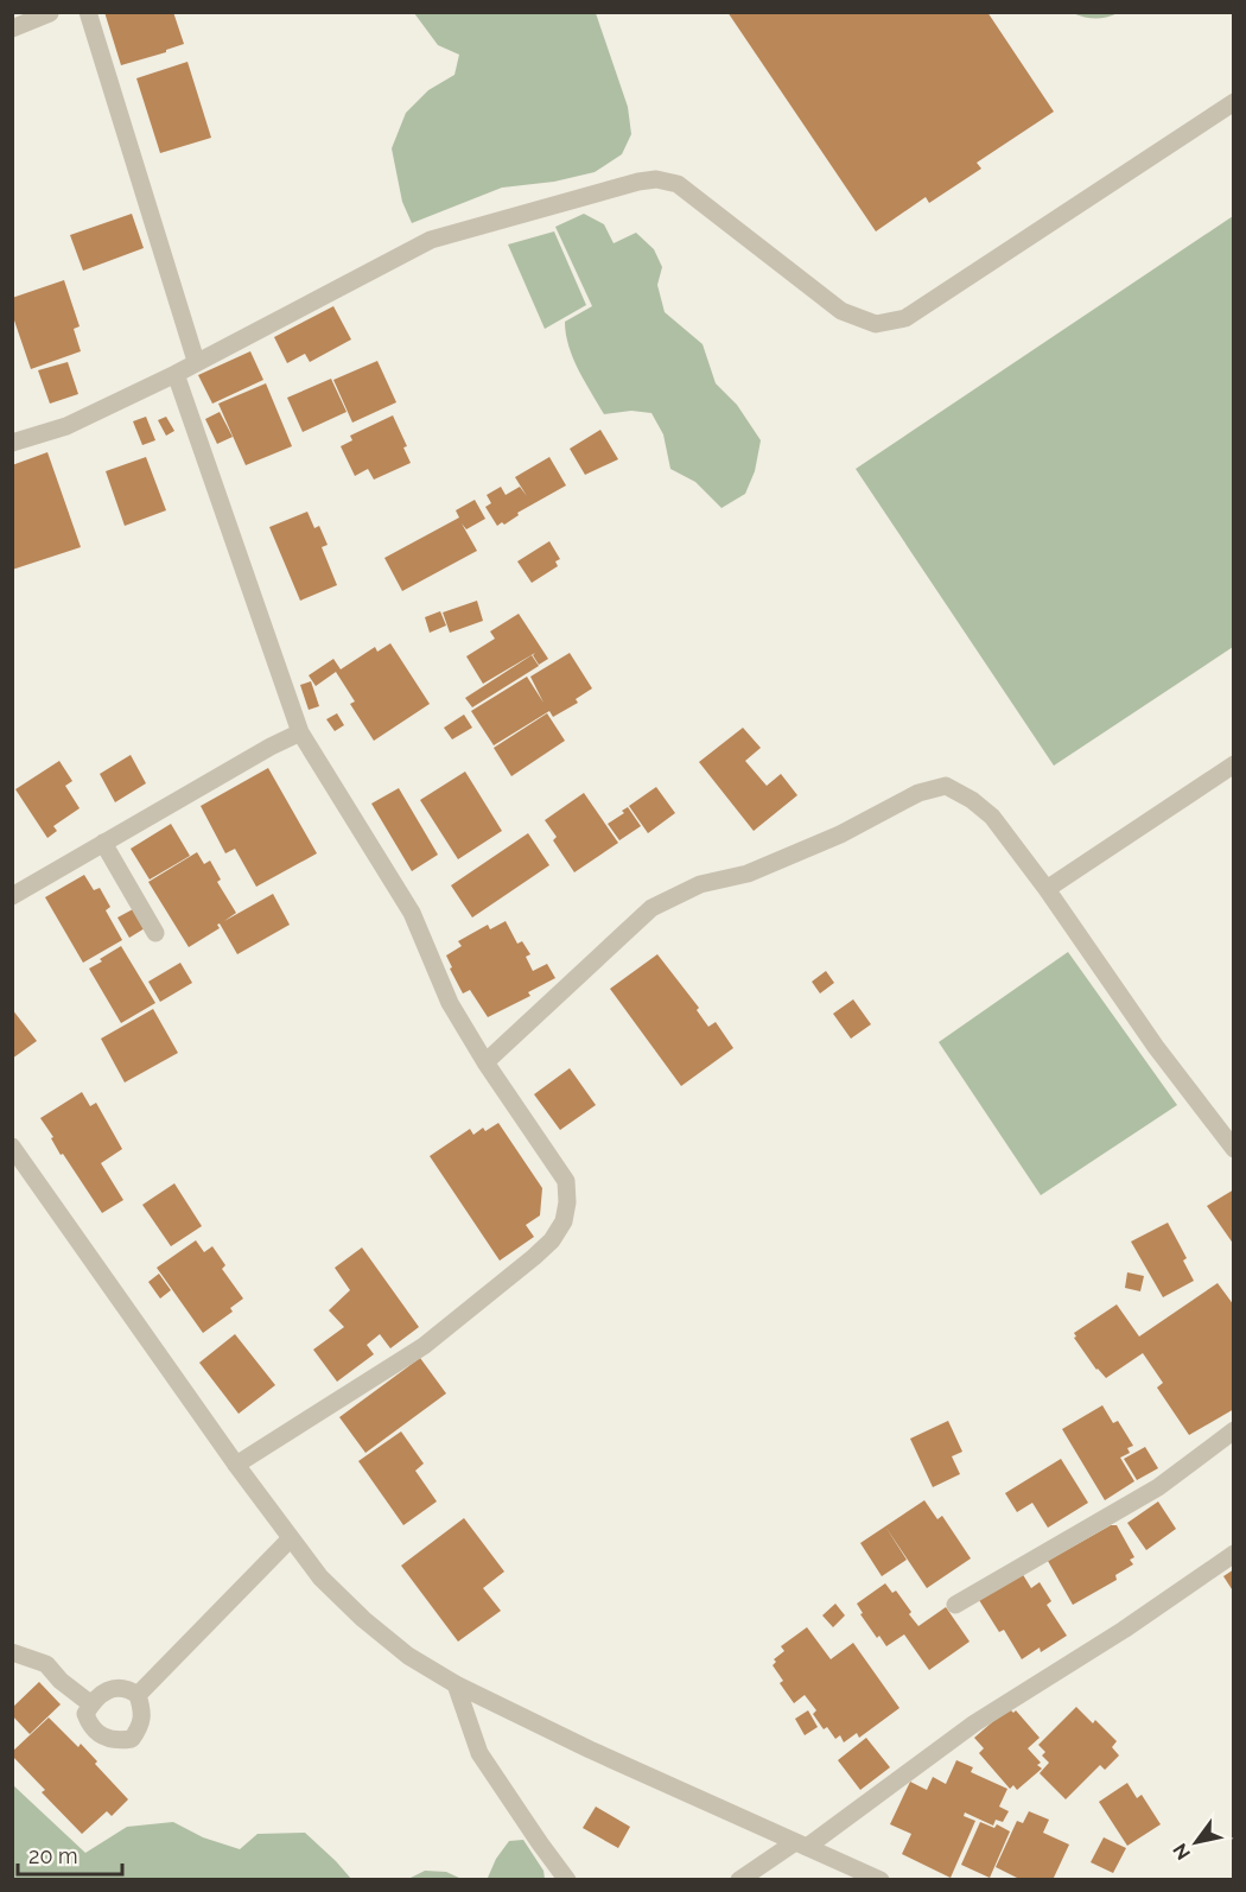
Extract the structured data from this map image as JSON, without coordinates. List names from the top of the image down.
{
  "scale_bar": "20 m",
  "north": "bottom left"
}
